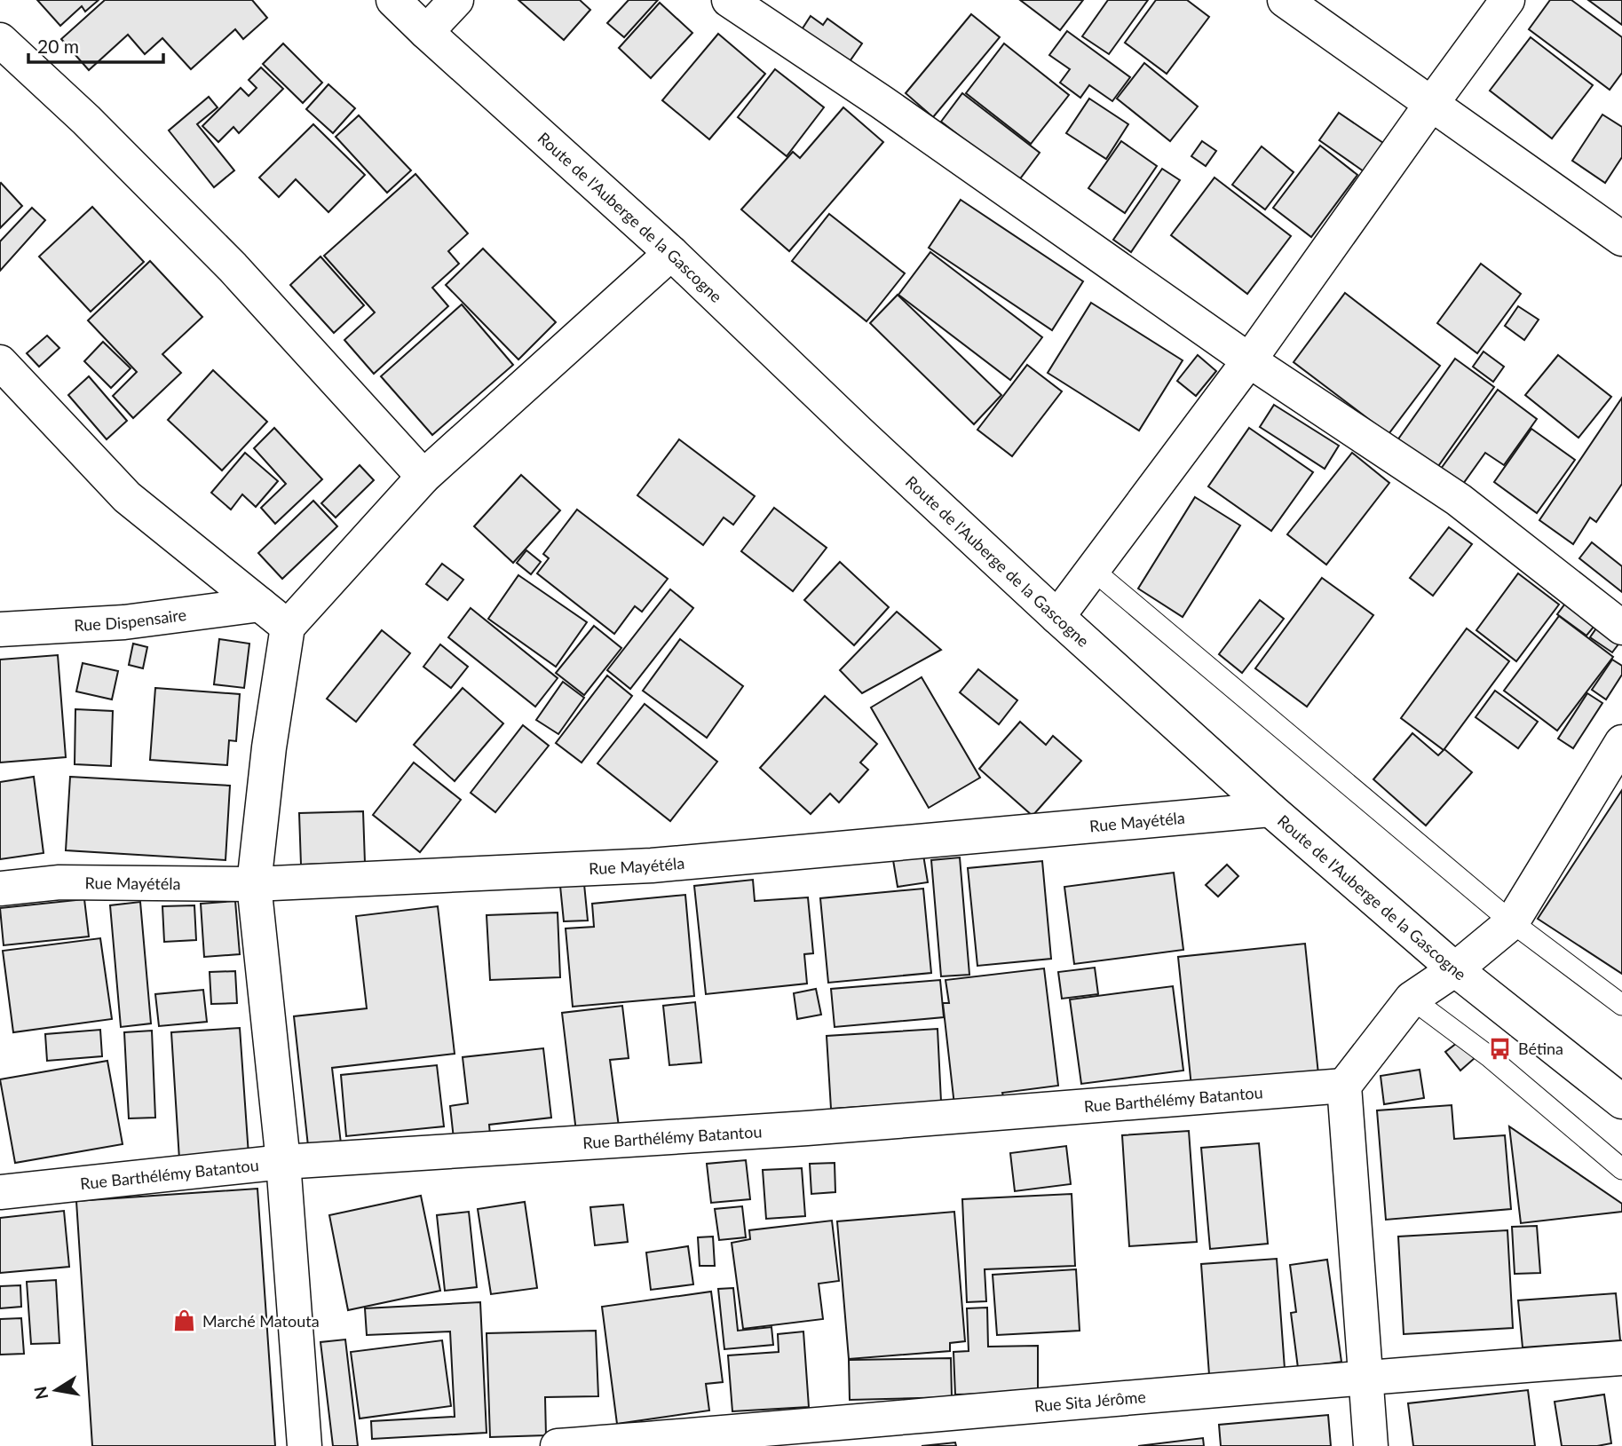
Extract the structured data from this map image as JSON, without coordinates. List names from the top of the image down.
{
  "streets": {
    "street": [
      "Route de l'Auberge de la Gascogne",
      "Rue Dispensaire",
      "Rue Mayétéla",
      "Rue Barthélémy Batantou",
      "Rue Sita Jérôme"
    ]
  },
  "crossings": [
    ["Route de l'Auberge de la Gascogne", "Rue Mayétéla"]
  ],
  "places": {
    "bus stop": ["Bétina"],
    "shop": ["Marché Matouta"]
  },
  "scale_bar": "20 m",
  "north": "left"
}
